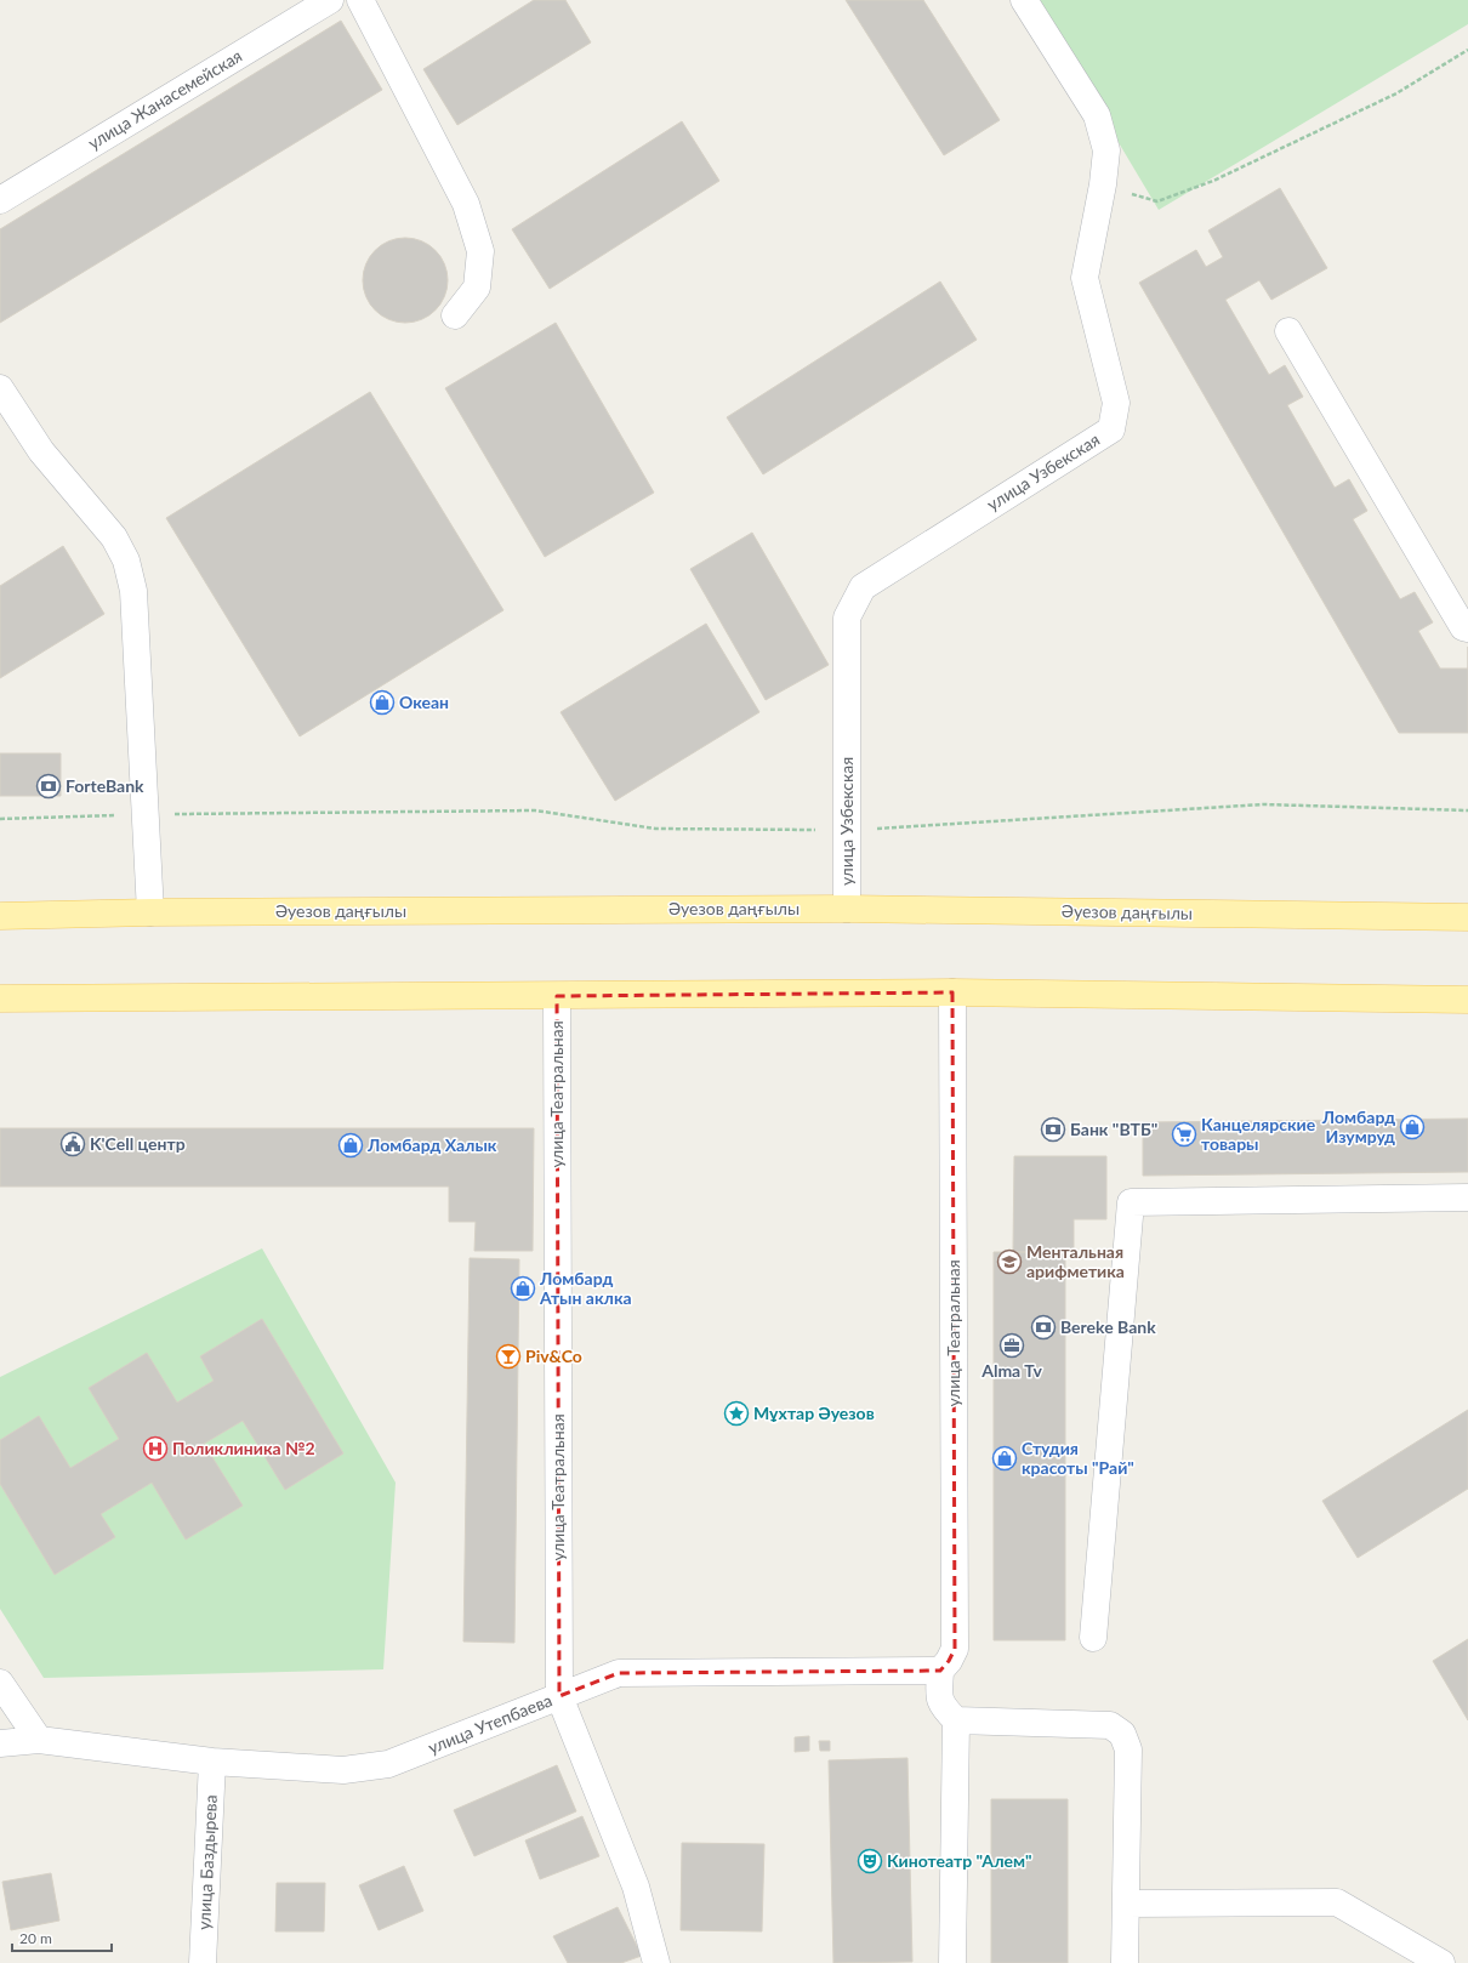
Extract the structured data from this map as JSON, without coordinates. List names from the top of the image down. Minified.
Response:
{"streets":{"main road":["Әуезов даңғылы"],"street":["улица Жанасемейская","улица Узбекская","улица Театральная","улица Утепбаева","улица Баздырева"]},"crossings":[["улица Узбекская","Әуезов даңғылы"],["улица Театральная","улица Утепбаева"],["улица Утепбаева","улица Баздырева"]],"places":{"shop":["Океан","Ломбард Изумруд","Ломбард Халык","Ломбард Атын аклка","Студия красоты \"Рай\""],"bank":["ForteBank","Банк \"ВТБ\"","Bereke Bank"],"supermarket":["Канцелярские товары"],"public building":["K'Cell центр"],"school or university":["Ментальная арифметика"],"office":["Alma Tv"],"bar":["Piv&Co"],"place":["Мұхтар Әуезов"],"hospital":["Поликлиника №2"],"theatre":["Кинотеатр \"Алем\""]},"scale_bar":"20 m"}
